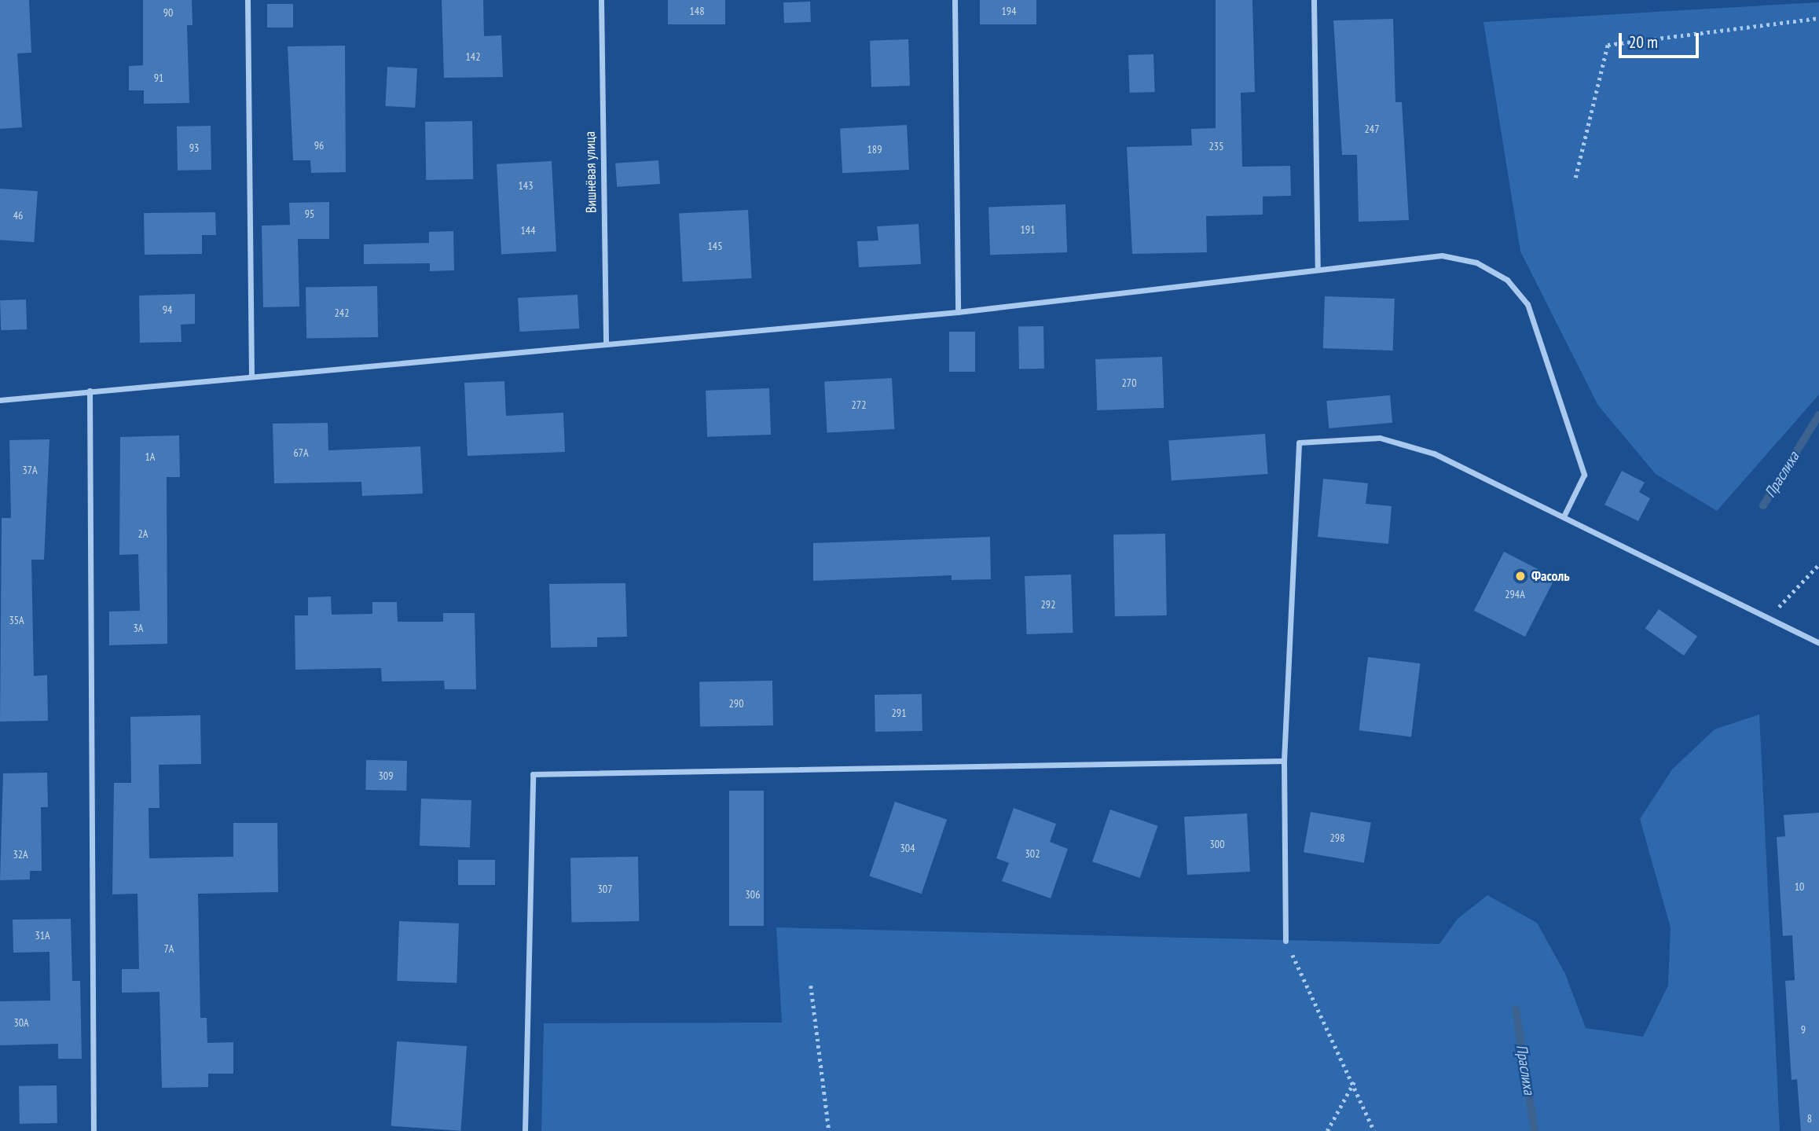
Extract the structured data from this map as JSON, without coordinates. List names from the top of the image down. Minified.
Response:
{"streets":{"street":["Вишнёвая улица"]},"water":["Праслиха"],"places":["Фасоль"],"house_numbers":["148","194","90","142","91","247","96","235","93","189","143","95","46","191","144","145","94","242","270","272","67А","1А","37А","2А","294А","292","35А","3А","290","291","309","298","300","304","302","32А","10","307","306","31А","7А","30А","9","8"],"scale_bar":"20 m"}
